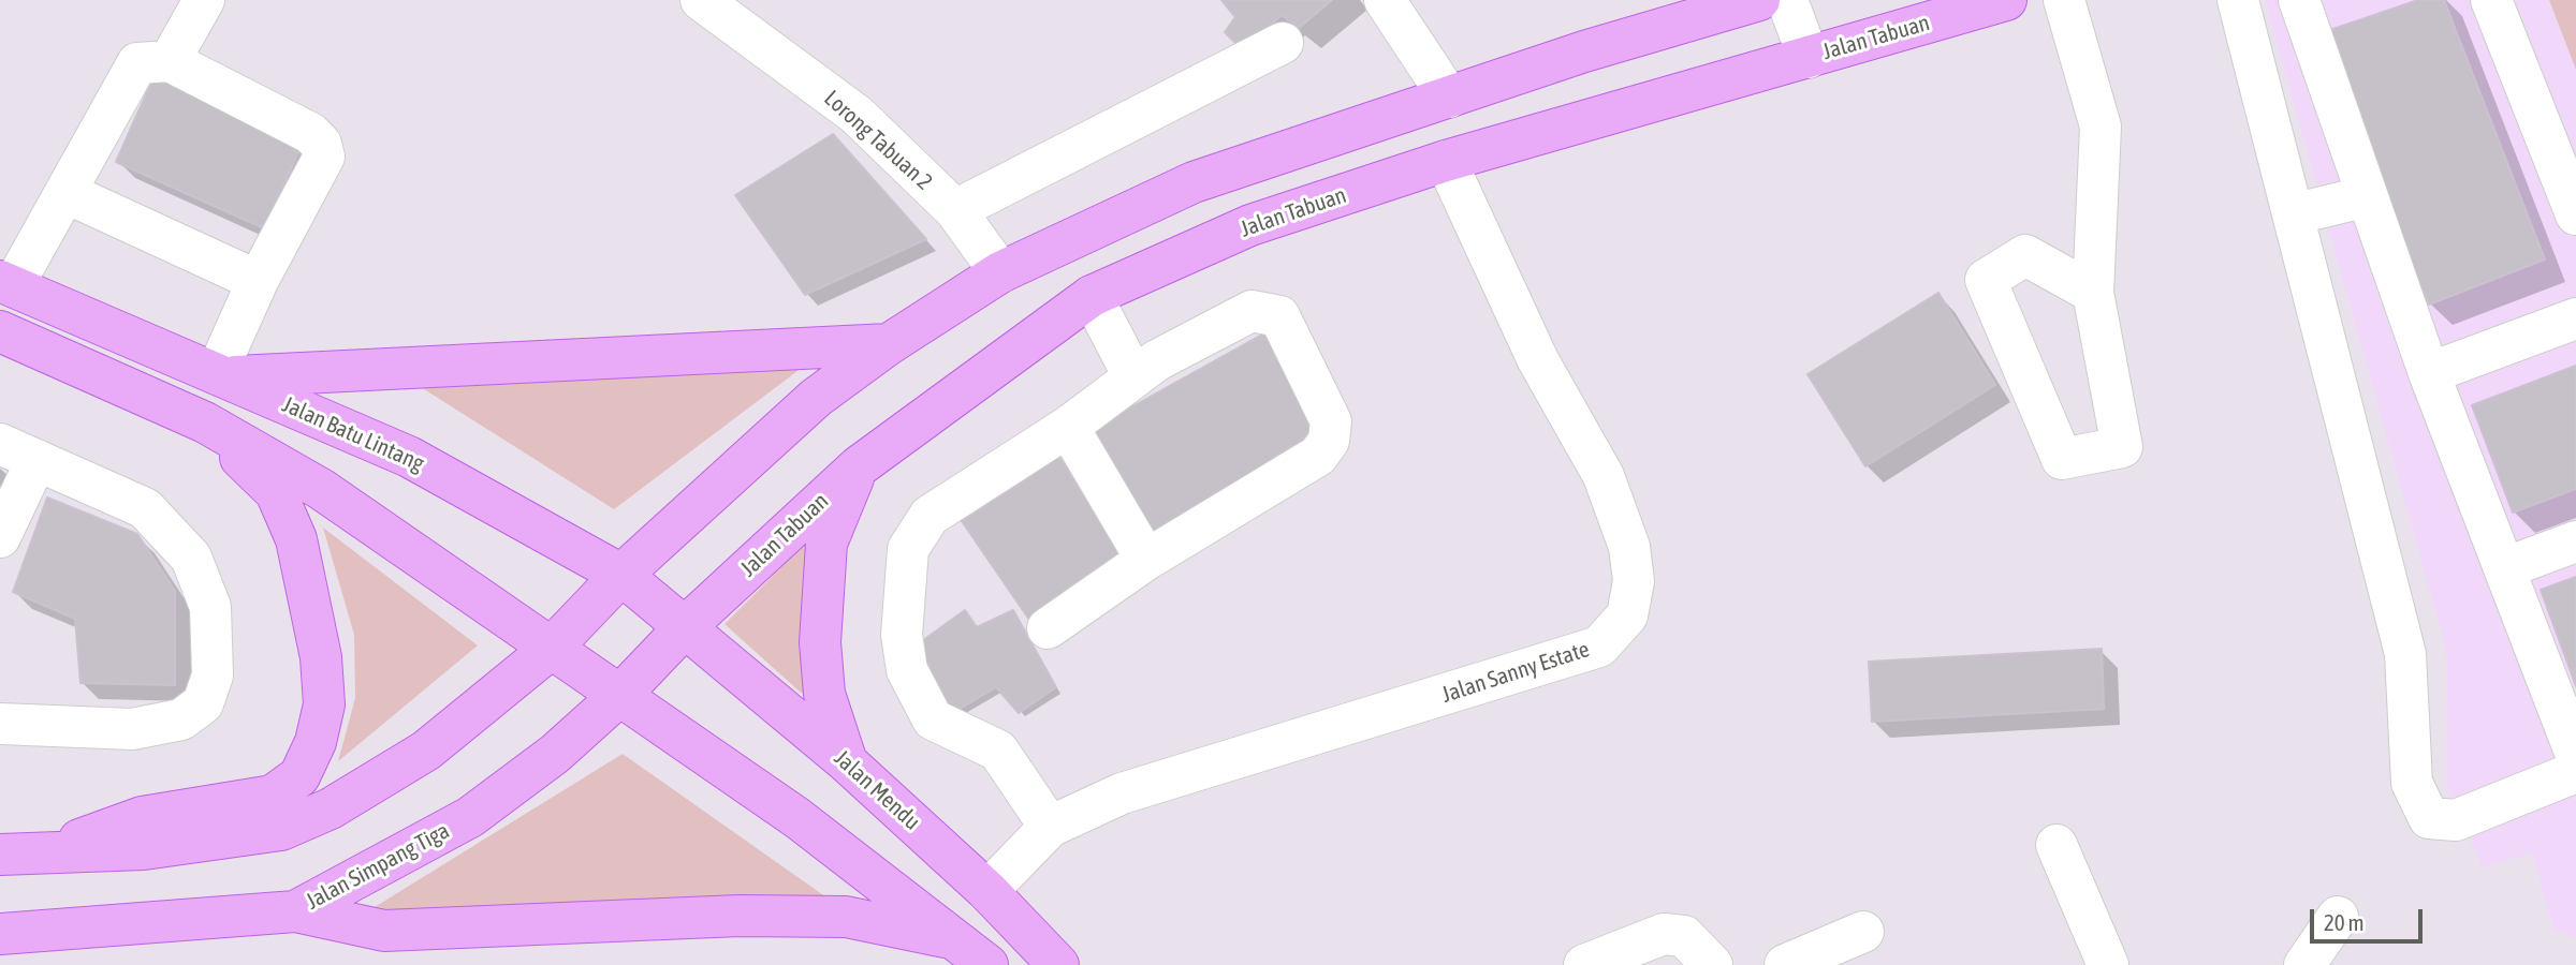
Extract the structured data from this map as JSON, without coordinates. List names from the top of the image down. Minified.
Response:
{"streets":{"main road":["Jalan Tabuan","Jalan Batu Lintang","Jalan Mendu","Jalan Simpang Tiga"],"street":["Lorong Tabuan 2","Jalan Sanny Estate"]},"crossings":[["Jalan Tabuan","Jalan Batu Lintang"],["Jalan Tabuan","Jalan Sanny Estate"],["Jalan Tabuan","Jalan Mendu"],["Jalan Tabuan","Jalan Simpang Tiga"],["Jalan Batu Lintang","Jalan Mendu"],["Jalan Sanny Estate","Jalan Mendu"]],"scale_bar":"20 m"}
